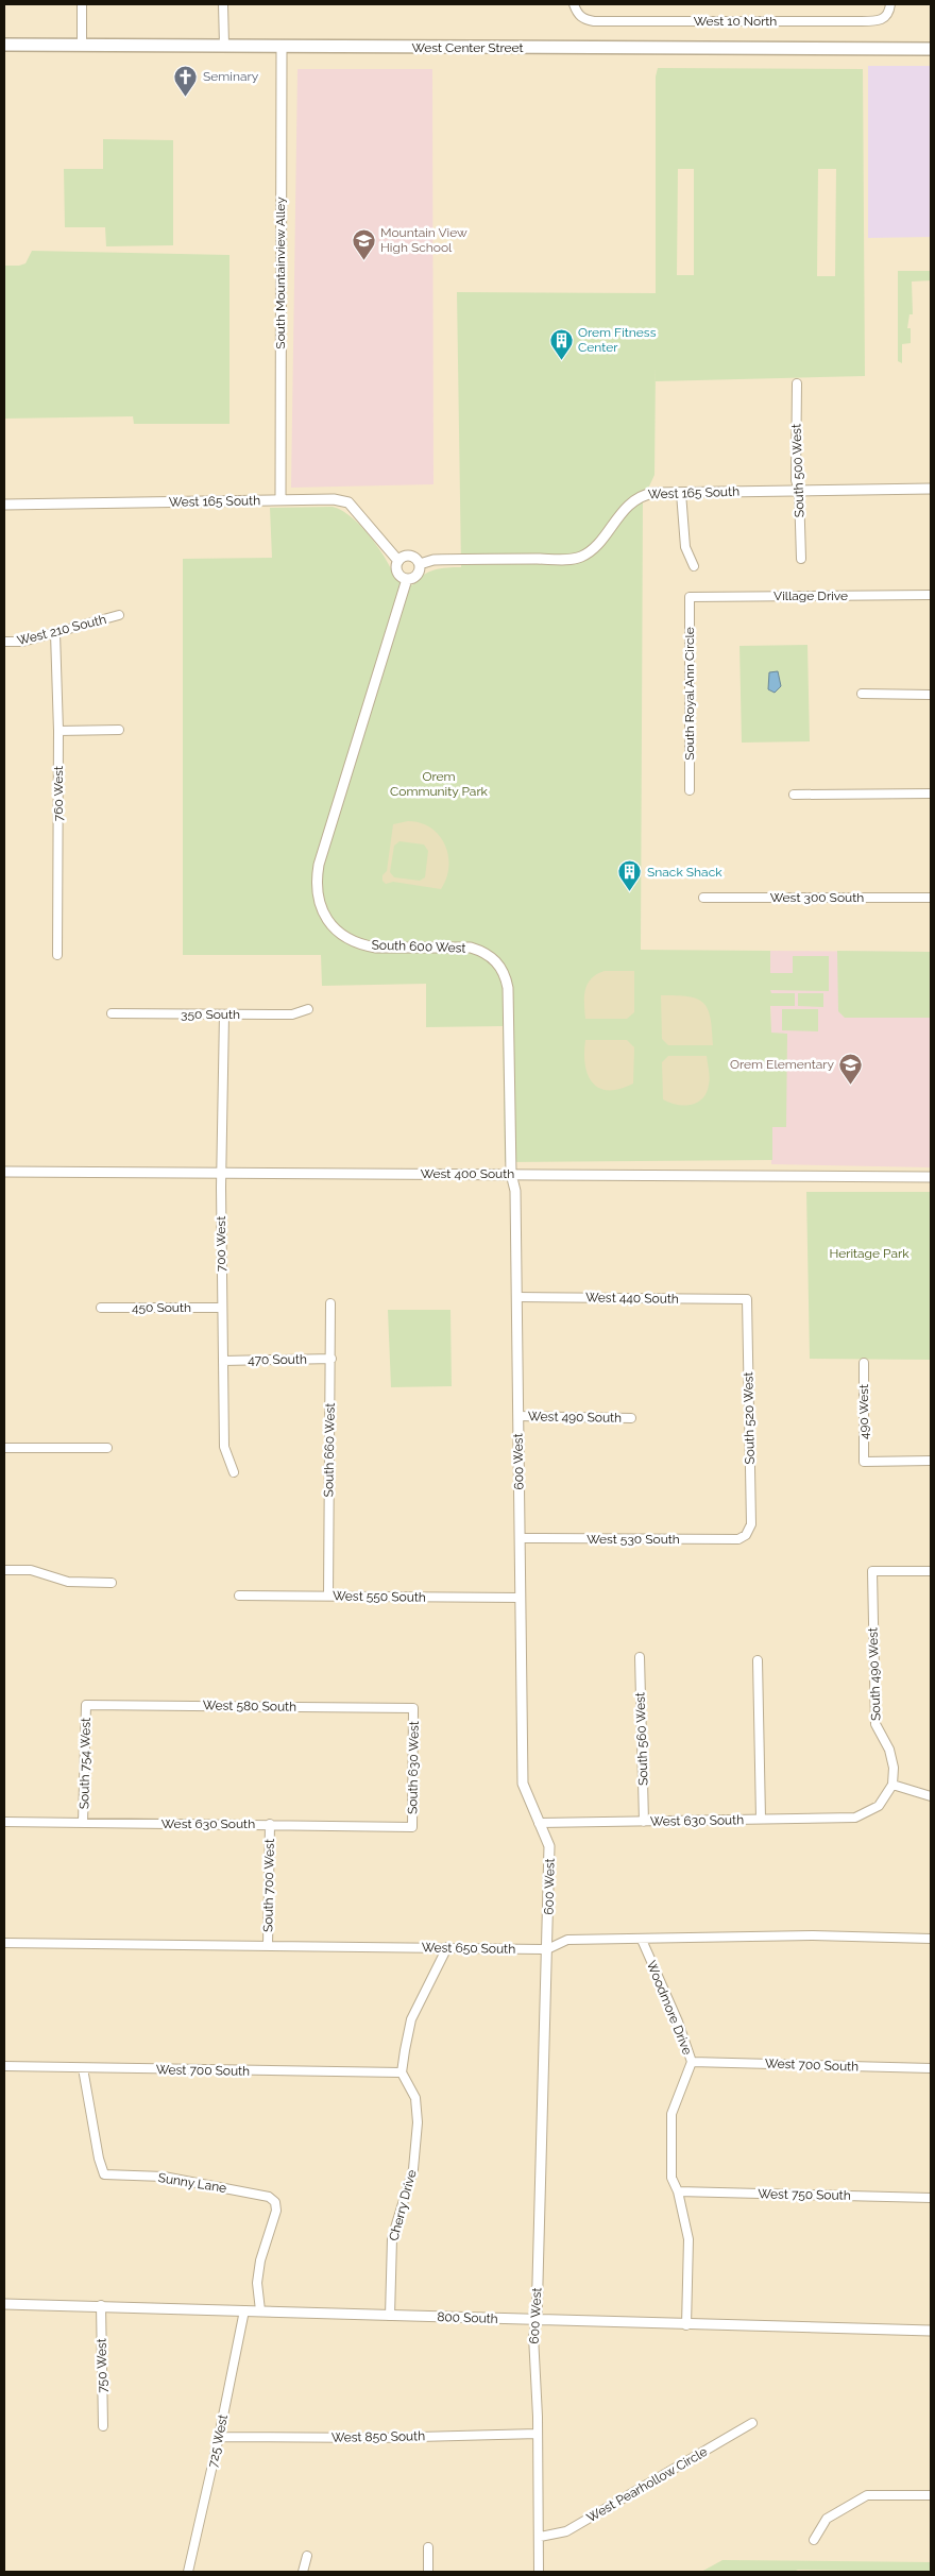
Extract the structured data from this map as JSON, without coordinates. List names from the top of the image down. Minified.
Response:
{"streets":{"main road":["West Center Street"],"street":["West 10 North","South Mountainview Alley","South 500 West","West 165 South","Village Drive","West 210 South","South Royal Ann Circle","760 West","West 300 South","South 600 West","350 South","West 400 South","700 West","West 440 South","450 South","470 South","490 West","West 490 South","South 520 West","South 660 West","600 West","West 530 South","West 550 South","South 490 West","West 580 South","South 560 West","South 754 West","South 630 West","West 630 South","South 700 West","West 650 South","Woodmore Drive","West 700 South","Sunny Lane","West 750 South","Cherry Drive","800 South","750 West","West 850 South","725 West","West Pearhollow Circle"]},"crossings":[["West Center Street","South Mountainview Alley"],["South Mountainview Alley","West 165 South"],["South 500 West","West 165 South"],["West 165 South","South 600 West"],["Village Drive","South Royal Ann Circle"],["West 210 South","760 West"],["South 600 West","West 400 South"],["South 600 West","600 West"],["350 South","700 West"],["West 400 South","700 West"],["West 400 South","600 West"],["700 West","450 South"],["700 West","470 South"],["West 440 South","South 520 West"],["West 440 South","600 West"],["470 South","South 660 West"],["West 490 South","600 West"],["South 520 West","West 530 South"],["South 660 West","West 550 South"],["600 West","West 530 South"],["600 West","West 550 South"],["600 West","West 630 South"],["600 West","West 650 South"],["600 West","800 South"],["600 West","West 850 South"],["600 West","West Pearhollow Circle"],["South 490 West","West 630 South"],["West 580 South","South 754 West"],["West 580 South","South 630 West"],["South 560 West","West 630 South"],["South 754 West","West 630 South"],["South 630 West","West 630 South"],["West 630 South","South 700 West"],["South 700 West","West 650 South"],["West 650 South","Woodmore Drive"],["Woodmore Drive","West 700 South"],["Woodmore Drive","West 750 South"],["Woodmore Drive","800 South"],["West 700 South","Sunny Lane"],["West 700 South","Cherry Drive"],["Sunny Lane","800 South"],["Cherry Drive","800 South"],["800 South","750 West"],["800 South","725 West"],["West 850 South","725 West"]],"parks":["Orem Community Park","Heritage Park"],"places":{"church":["Seminary"],"school or university":["Mountain View High School","Orem Elementary"],"building":["Orem Fitness Center","Snack Shack"]}}
